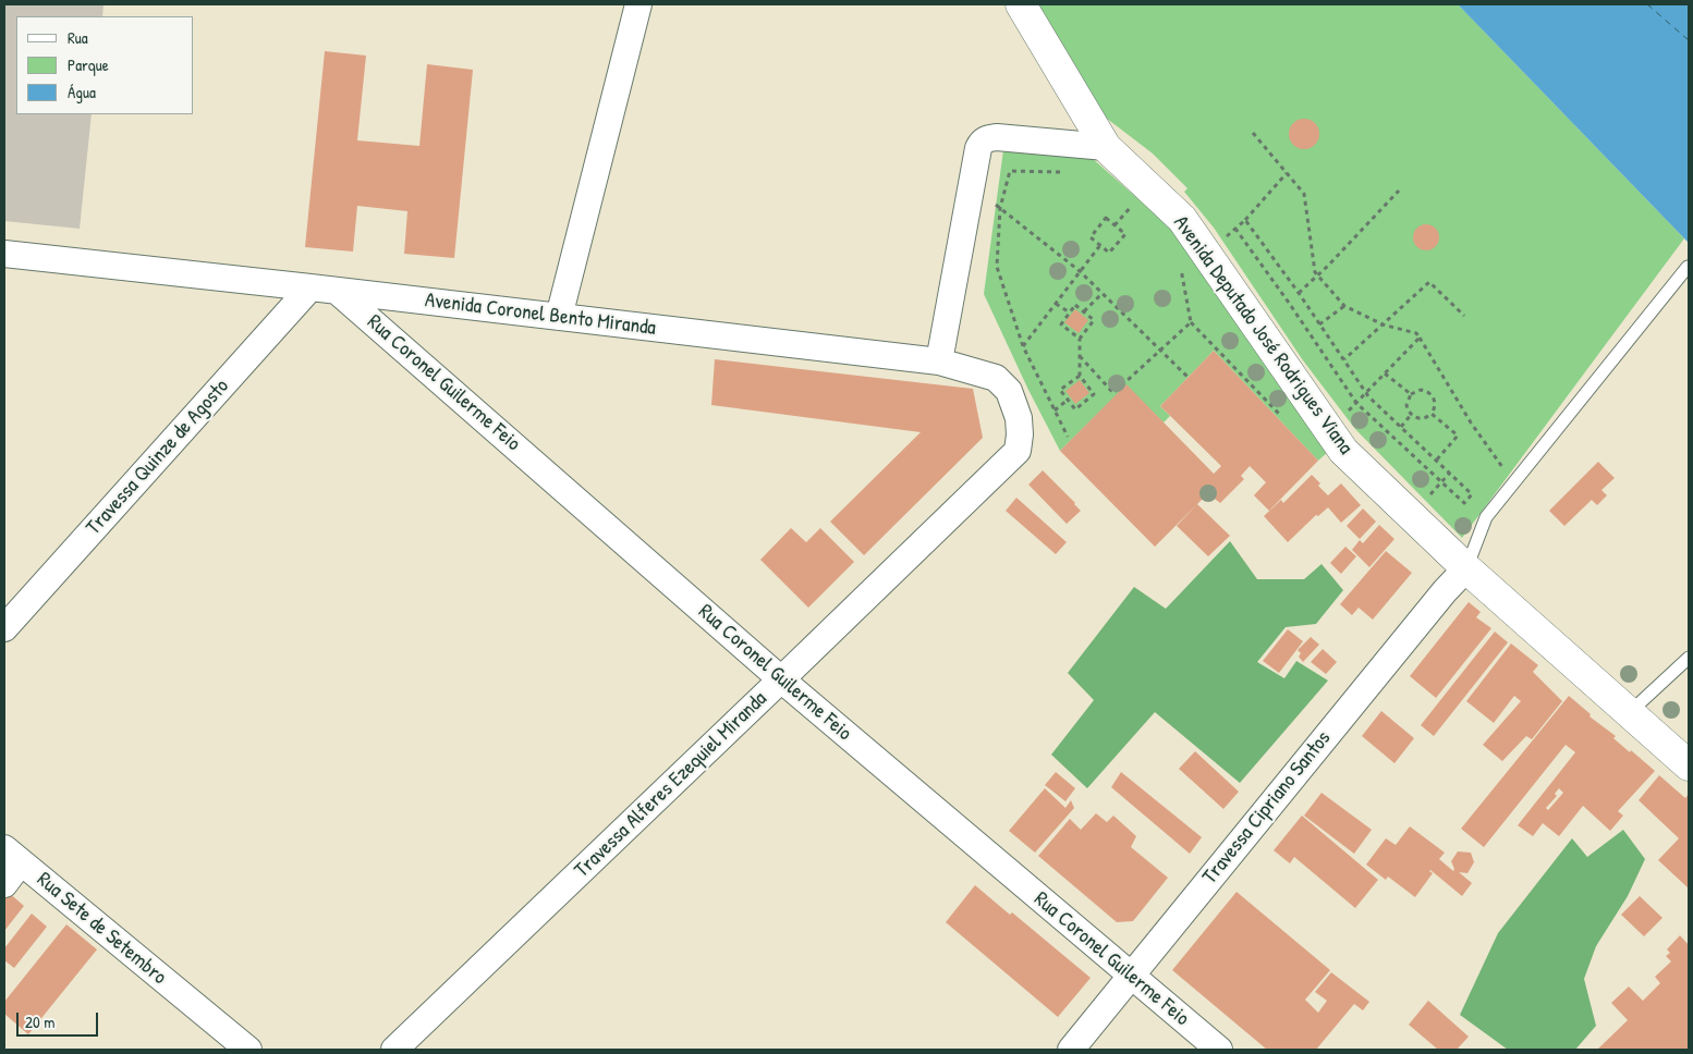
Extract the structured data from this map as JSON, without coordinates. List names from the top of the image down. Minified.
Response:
{"streets":{"street":["Avenida Coronel Bento Miranda","Avenida Deputado José Rodrigues Viana","Rua Coronel Guilerme Feio","Travessa Quinze de Agosto","Travessa Alferes Ezequiel Miranda","Travessa Cipriano Santos","Rua Sete de Setembro"]},"crossings":[["Avenida Coronel Bento Miranda","Rua Coronel Guilerme Feio"],["Avenida Coronel Bento Miranda","Travessa Quinze de Agosto"],["Avenida Coronel Bento Miranda","Travessa Alferes Ezequiel Miranda"],["Avenida Deputado José Rodrigues Viana","Travessa Cipriano Santos"],["Rua Coronel Guilerme Feio","Travessa Alferes Ezequiel Miranda"],["Rua Coronel Guilerme Feio","Travessa Cipriano Santos"]],"legend":["Rua","Parque","Água"],"scale_bar":"20 m"}
